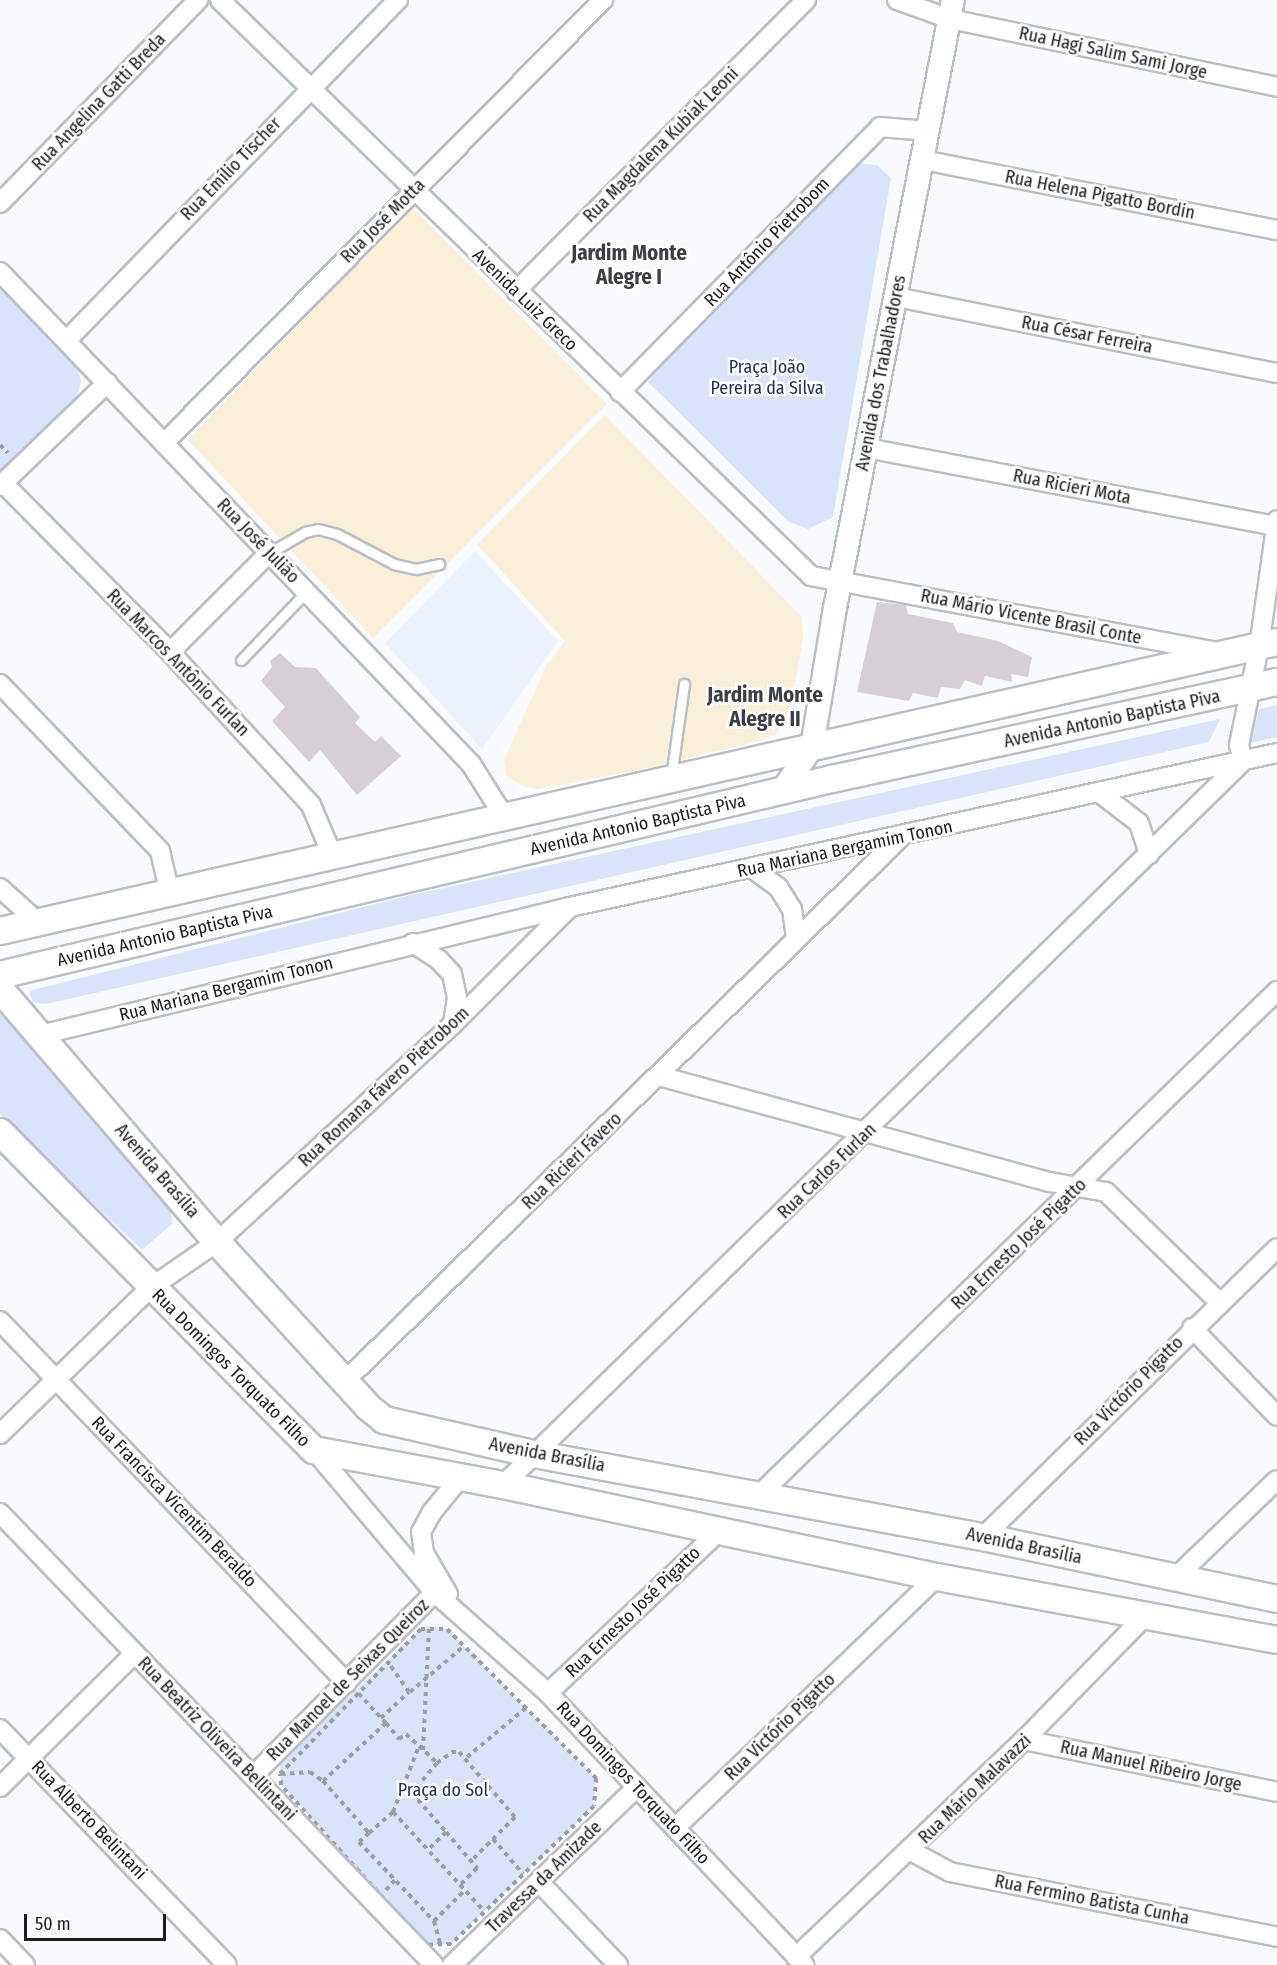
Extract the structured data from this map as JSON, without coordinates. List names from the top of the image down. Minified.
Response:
{"streets":{"main road":["Avenida Antonio Baptista Piva","Avenida Brasília","Rua Domingos Torquato Filho"],"street":["Rua Hagi Salim Sami Jorge","Rua Angelina Gatti Breda","Rua Magdalena Kubiak Leoni","Rua Emílio Tischer","Rua Helena Pigatto Bordin","Rua José Motta","Rua Antônio Pietrobom","Avenida Luiz Greco","Rua César Ferreira","Avenida dos Trabalhadores","Rua Ricieri Mota","Rua José Julião","Rua Mário Vicente Brasil Conte","Rua Marcos Antônio Furlan","Rua Mariana Bergamim Tonon","Rua Romana Fávero Pietrobom","Rua Ricieri Fávero","Rua Carlos Furlan","Rua Ernesto José Pigatto","Rua Victório Pigatto","Rua Francisca Vicentim Beraldo","Rua Manoel de Seixas Queiroz","Rua Beatriz Oliveira Bellintani","Rua Manuel Ribeiro Jorge","Rua Mário Malavazzi","Rua Alberto Belintani","Travessa da Amizade","Rua Fermino Batista Cunha"]},"crossings":[["Rua Hagi Salim Sami Jorge","Avenida dos Trabalhadores"],["Rua Magdalena Kubiak Leoni","Avenida Luiz Greco"],["Rua Emílio Tischer","Avenida Luiz Greco"],["Rua Emílio Tischer","Rua José Julião"],["Rua Helena Pigatto Bordin","Avenida dos Trabalhadores"],["Rua José Motta","Avenida Luiz Greco"],["Rua José Motta","Rua José Julião"],["Rua Antônio Pietrobom","Avenida Luiz Greco"],["Rua Antônio Pietrobom","Avenida dos Trabalhadores"],["Avenida Luiz Greco","Avenida dos Trabalhadores"],["Avenida Luiz Greco","Rua Mário Vicente Brasil Conte"],["Rua César Ferreira","Avenida dos Trabalhadores"],["Avenida dos Trabalhadores","Rua Ricieri Mota"],["Avenida dos Trabalhadores","Rua Mário Vicente Brasil Conte"],["Avenida dos Trabalhadores","Avenida Antonio Baptista Piva"],["Rua José Julião","Avenida Antonio Baptista Piva"],["Rua Mário Vicente Brasil Conte","Avenida Antonio Baptista Piva"],["Rua Marcos Antônio Furlan","Avenida Antonio Baptista Piva"],["Rua Mariana Bergamim Tonon","Rua Romana Fávero Pietrobom"],["Rua Mariana Bergamim Tonon","Rua Ricieri Fávero"],["Rua Mariana Bergamim Tonon","Avenida Brasília"],["Rua Mariana Bergamim Tonon","Rua Carlos Furlan"],["Rua Romana Fávero Pietrobom","Avenida Brasília"],["Rua Romana Fávero Pietrobom","Rua Domingos Torquato Filho"],["Rua Romana Fávero Pietrobom","Rua Francisca Vicentim Beraldo"],["Rua Ricieri Fávero","Avenida Brasília"],["Avenida Brasília","Rua Carlos Furlan"],["Avenida Brasília","Rua Ernesto José Pigatto"],["Avenida Brasília","Rua Victório Pigatto"],["Rua Ernesto José Pigatto","Rua Domingos Torquato Filho"],["Rua Domingos Torquato Filho","Rua Victório Pigatto"],["Rua Domingos Torquato Filho","Rua Manoel de Seixas Queiroz"],["Rua Domingos Torquato Filho","Rua Mário Malavazzi"],["Rua Domingos Torquato Filho","Travessa da Amizade"],["Rua Francisca Vicentim Beraldo","Rua Manoel de Seixas Queiroz"],["Rua Manoel de Seixas Queiroz","Rua Beatriz Oliveira Bellintani"],["Rua Manuel Ribeiro Jorge","Rua Mário Malavazzi"],["Rua Mário Malavazzi","Rua Fermino Batista Cunha"]],"districts":["Jardim Monte Alegre I","Jardim Monte Alegre II"],"parks":["Praça João Pereira da Silva","Praça do Sol"],"scale_bar":"50 m"}
